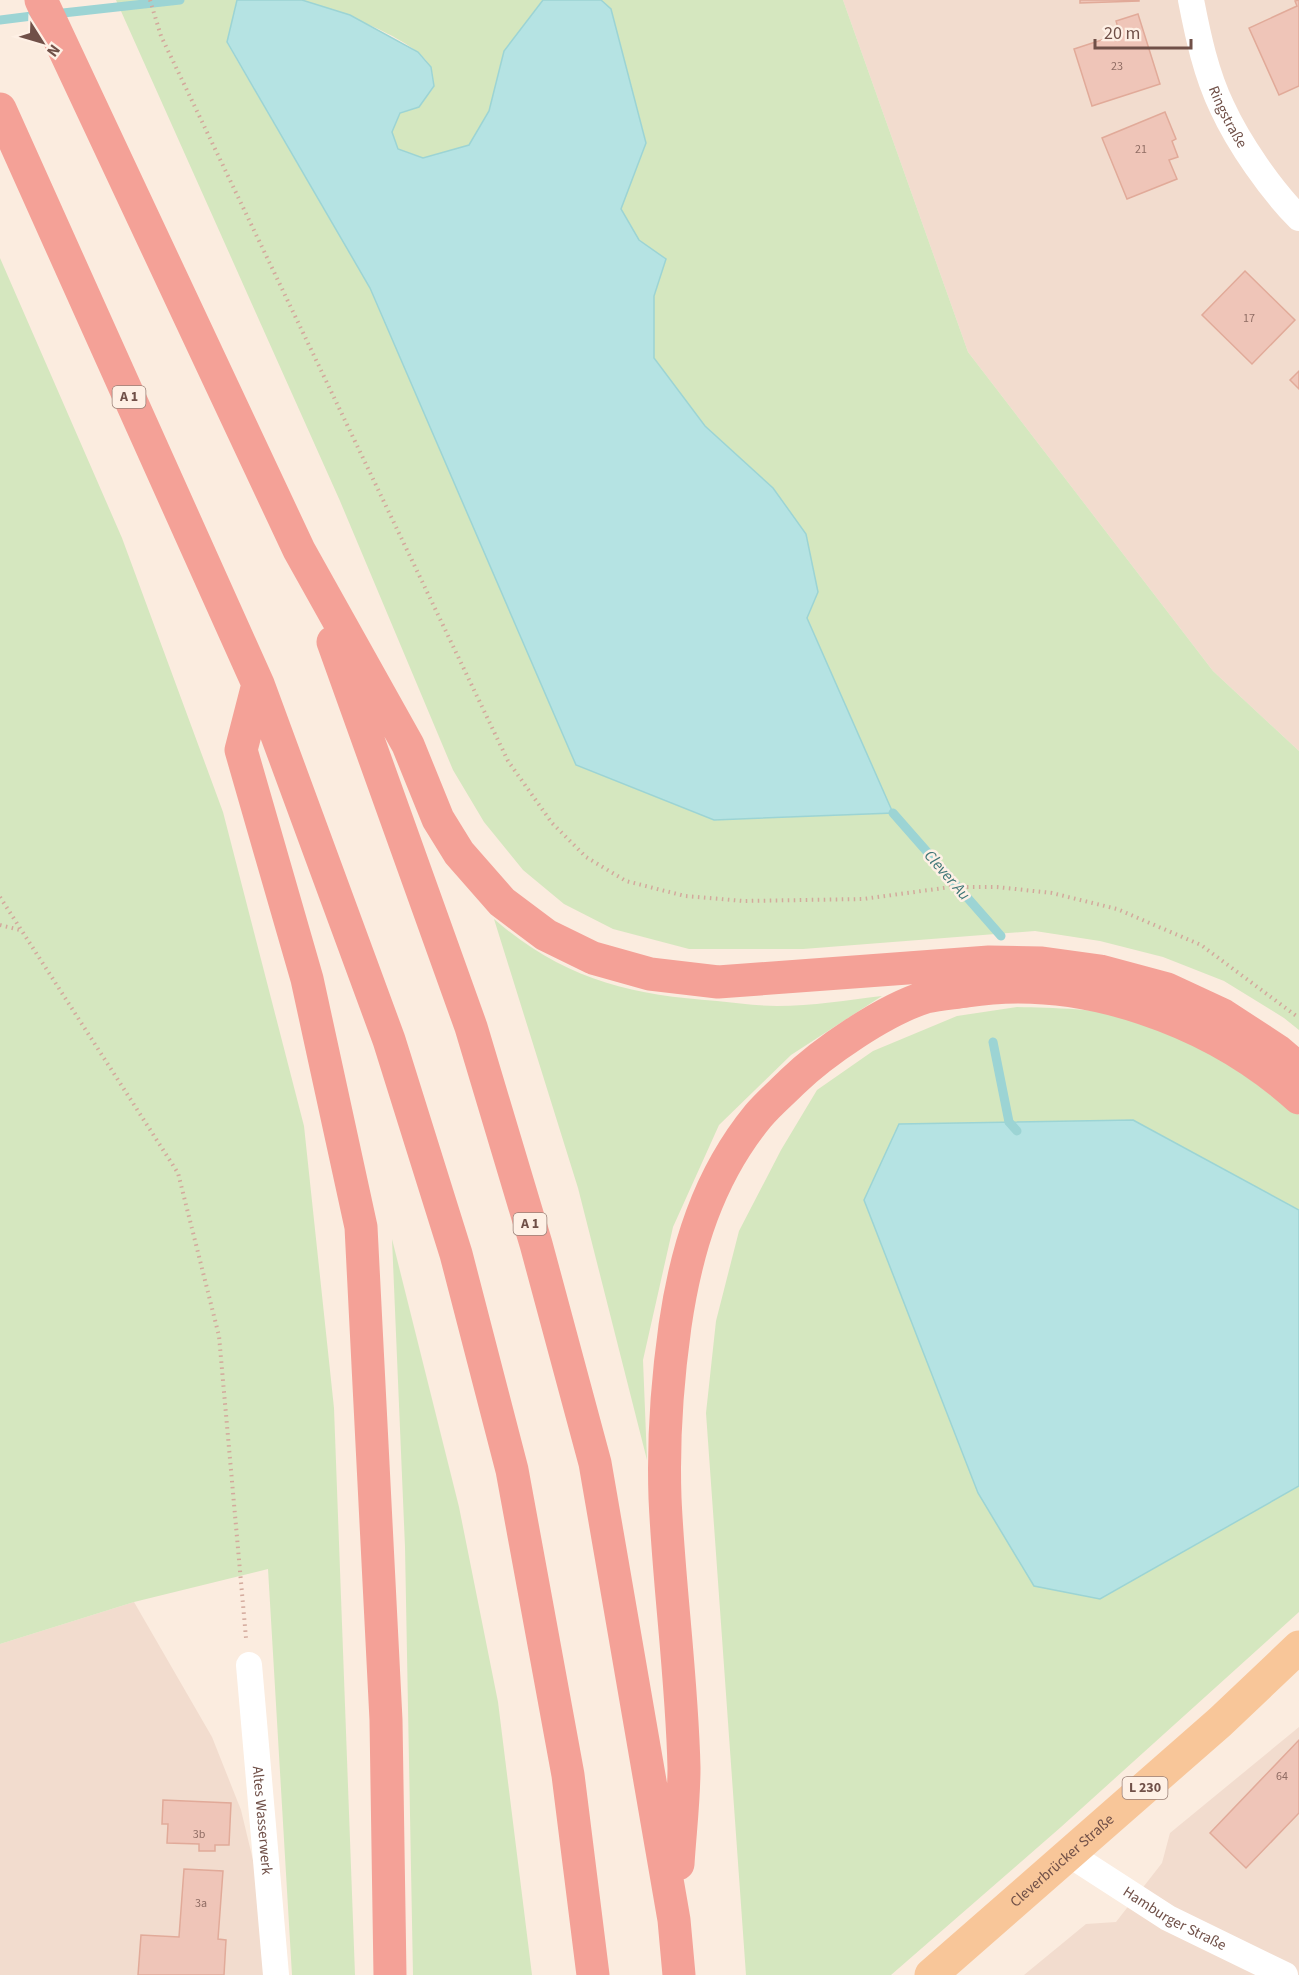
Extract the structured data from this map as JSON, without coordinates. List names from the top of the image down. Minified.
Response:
{"streets":{"highway":["A 1"],"main road":["L 230","Cleverbrücker Straße"],"street":["Ringstraße","Altes Wasserwerk","Hamburger Straße"]},"crossings":[["Cleverbrücker Straße","Hamburger Straße"]],"water":["Clever Au"],"house_numbers":["23","21","17","64","3b","3a"],"scale_bar":"20 m","north":"bottom right"}
